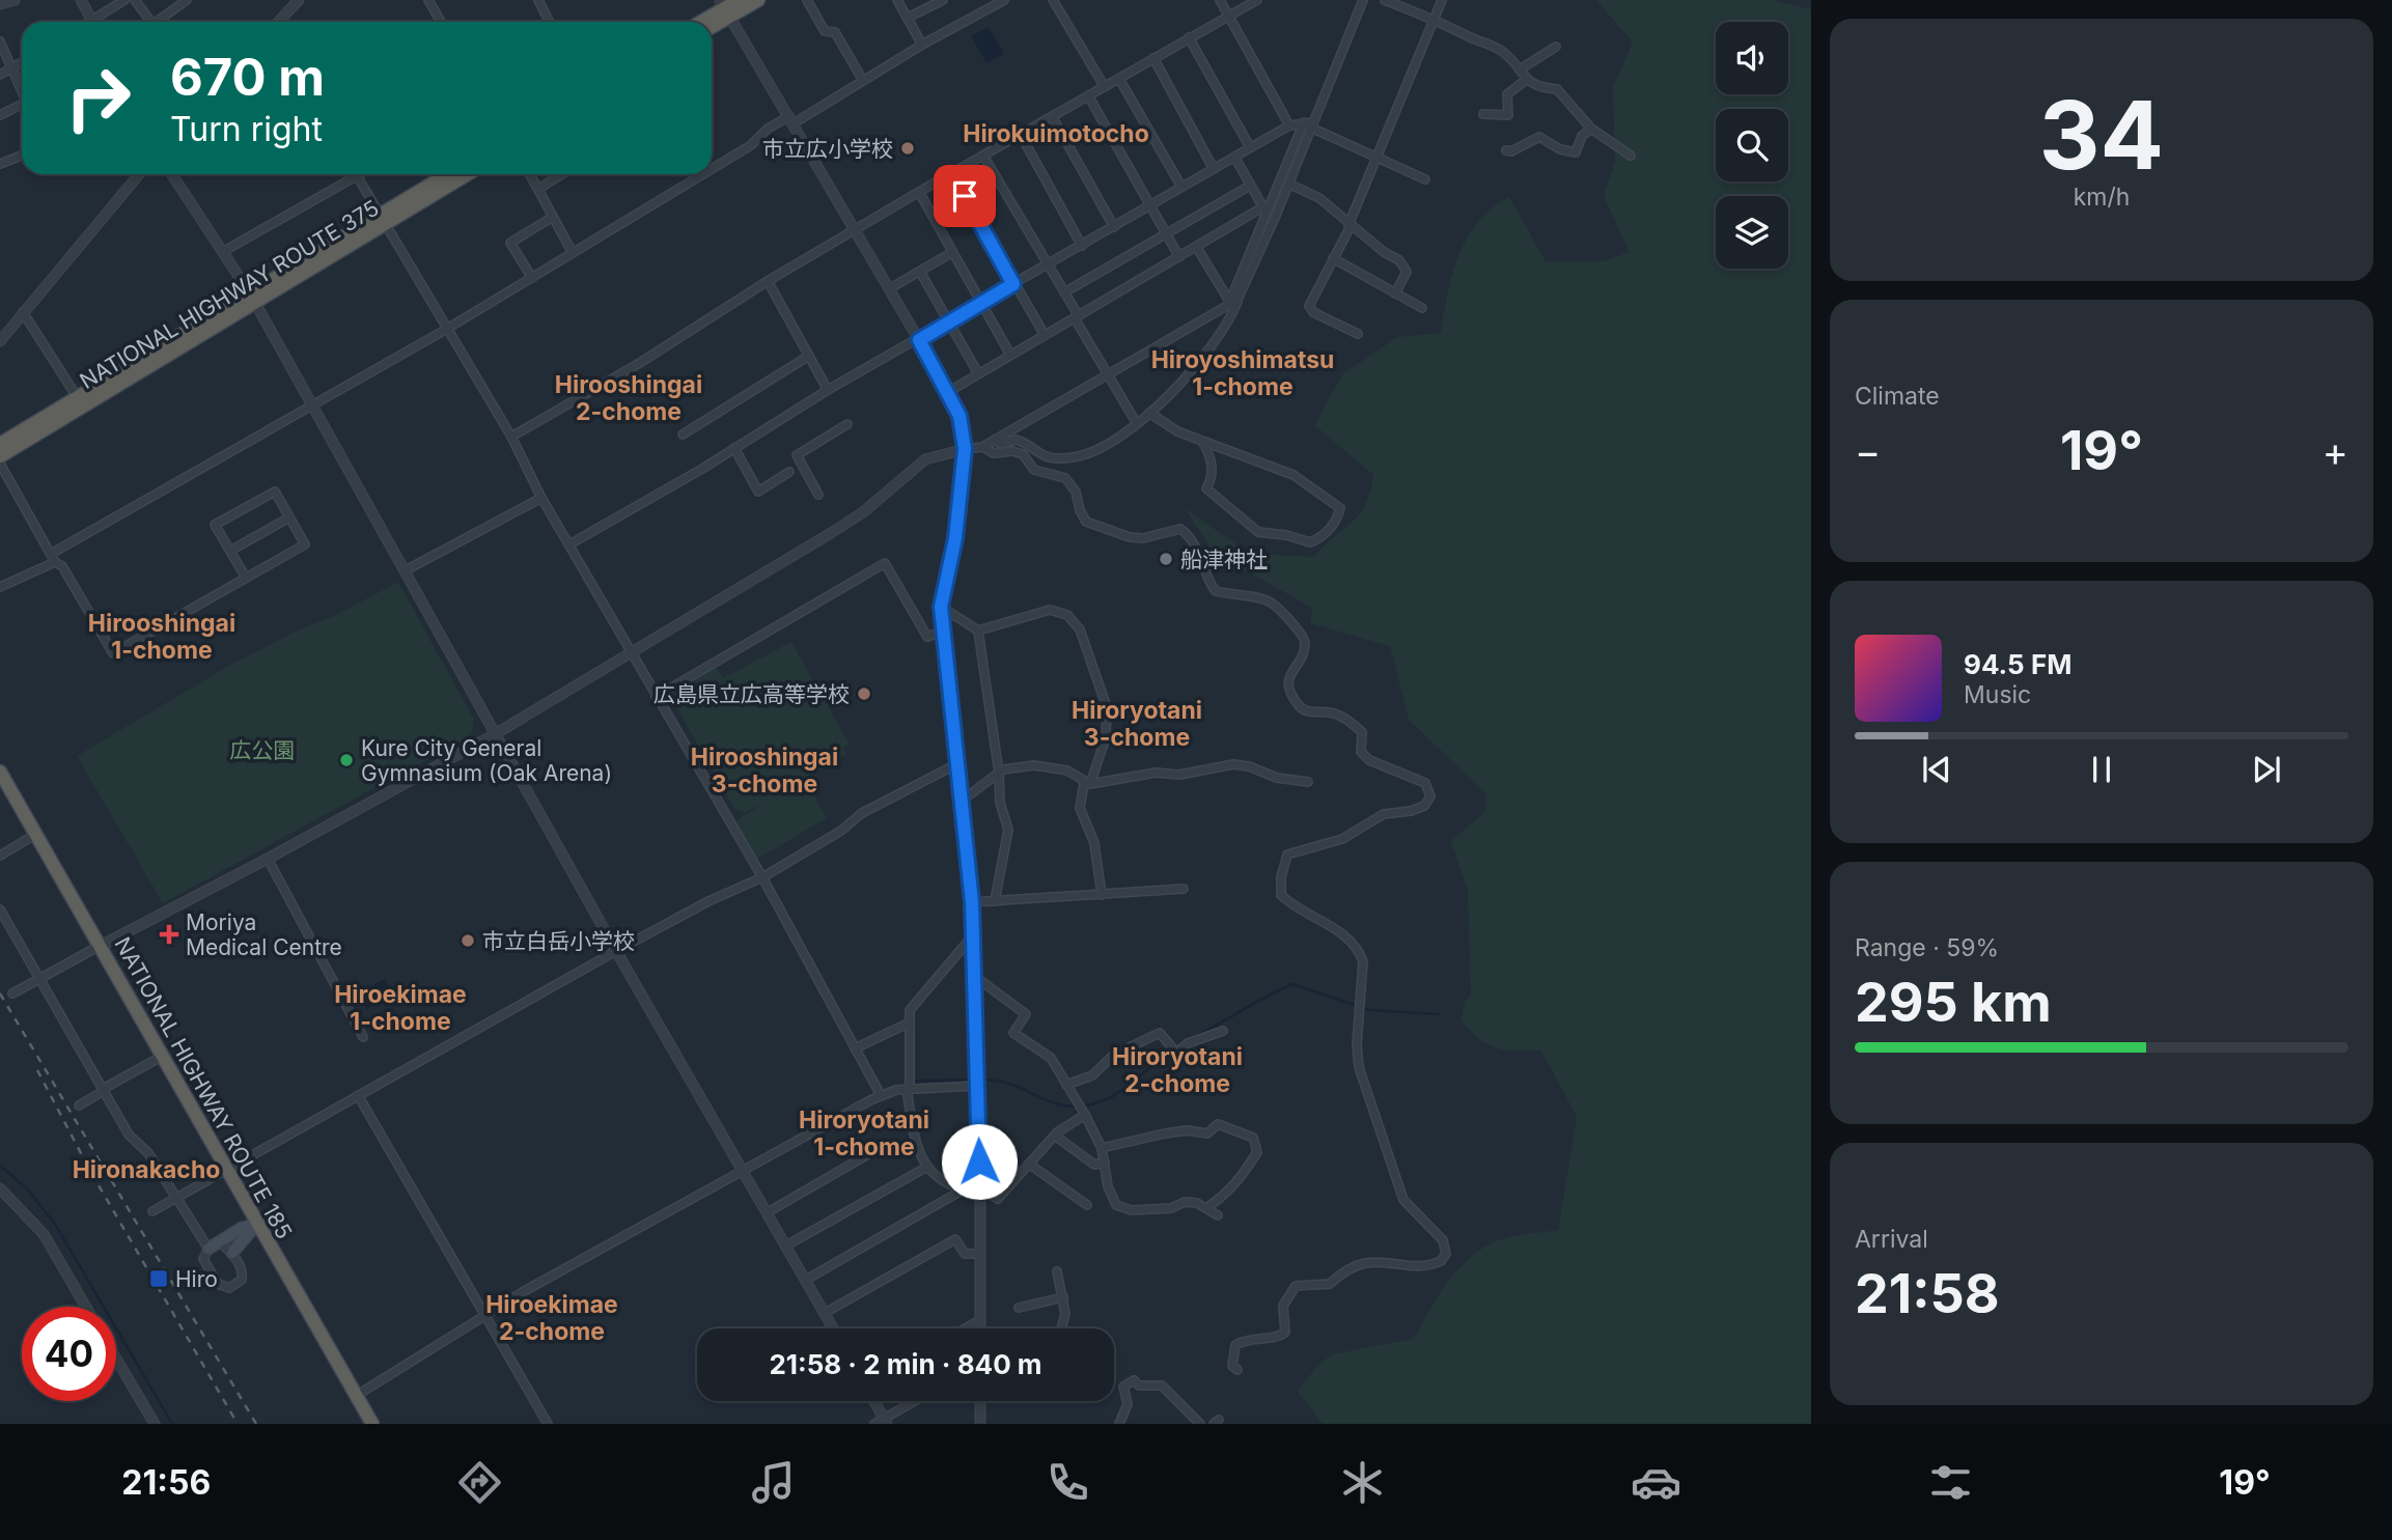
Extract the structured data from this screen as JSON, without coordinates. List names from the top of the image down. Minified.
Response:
{"streets":{"highway":["NATIONAL HIGHWAY ROUTE 375","NATIONAL HIGHWAY ROUTE 185"]},"districts":["Hirokuimotocho","Hiroyoshimatsu 1-chome","Hirooshingai 2-chome","Hirooshingai 1-chome","Hiroryotani 3-chome","Hirooshingai 3-chome","Hiroekimae 1-chome","Hiroryotani 2-chome","Hiroryotani 1-chome","Hironakacho","Hiroekimae 2-chome"],"parks":["広公園"],"places":{"other":["市立広小学校","船津神社","広島県立広高等学校","Kure City General Gymnasium (Oak Arena)","市立白岳小学校"],"health":["Moriya Medical Centre"],"transit":["Hiro"]},"page":{"tile":[["34","km/h"],"Climate",["Range · 59%","295 km"],["Arrival","21:58"]],"turn":["670 m","Turn right"],"heat":["−","19°","+"],"song":["94.5 FM","Music"],"limit":"40","trip":"21:58 · 2 min · 840 m","tabs":["21:56","19°"]}}
